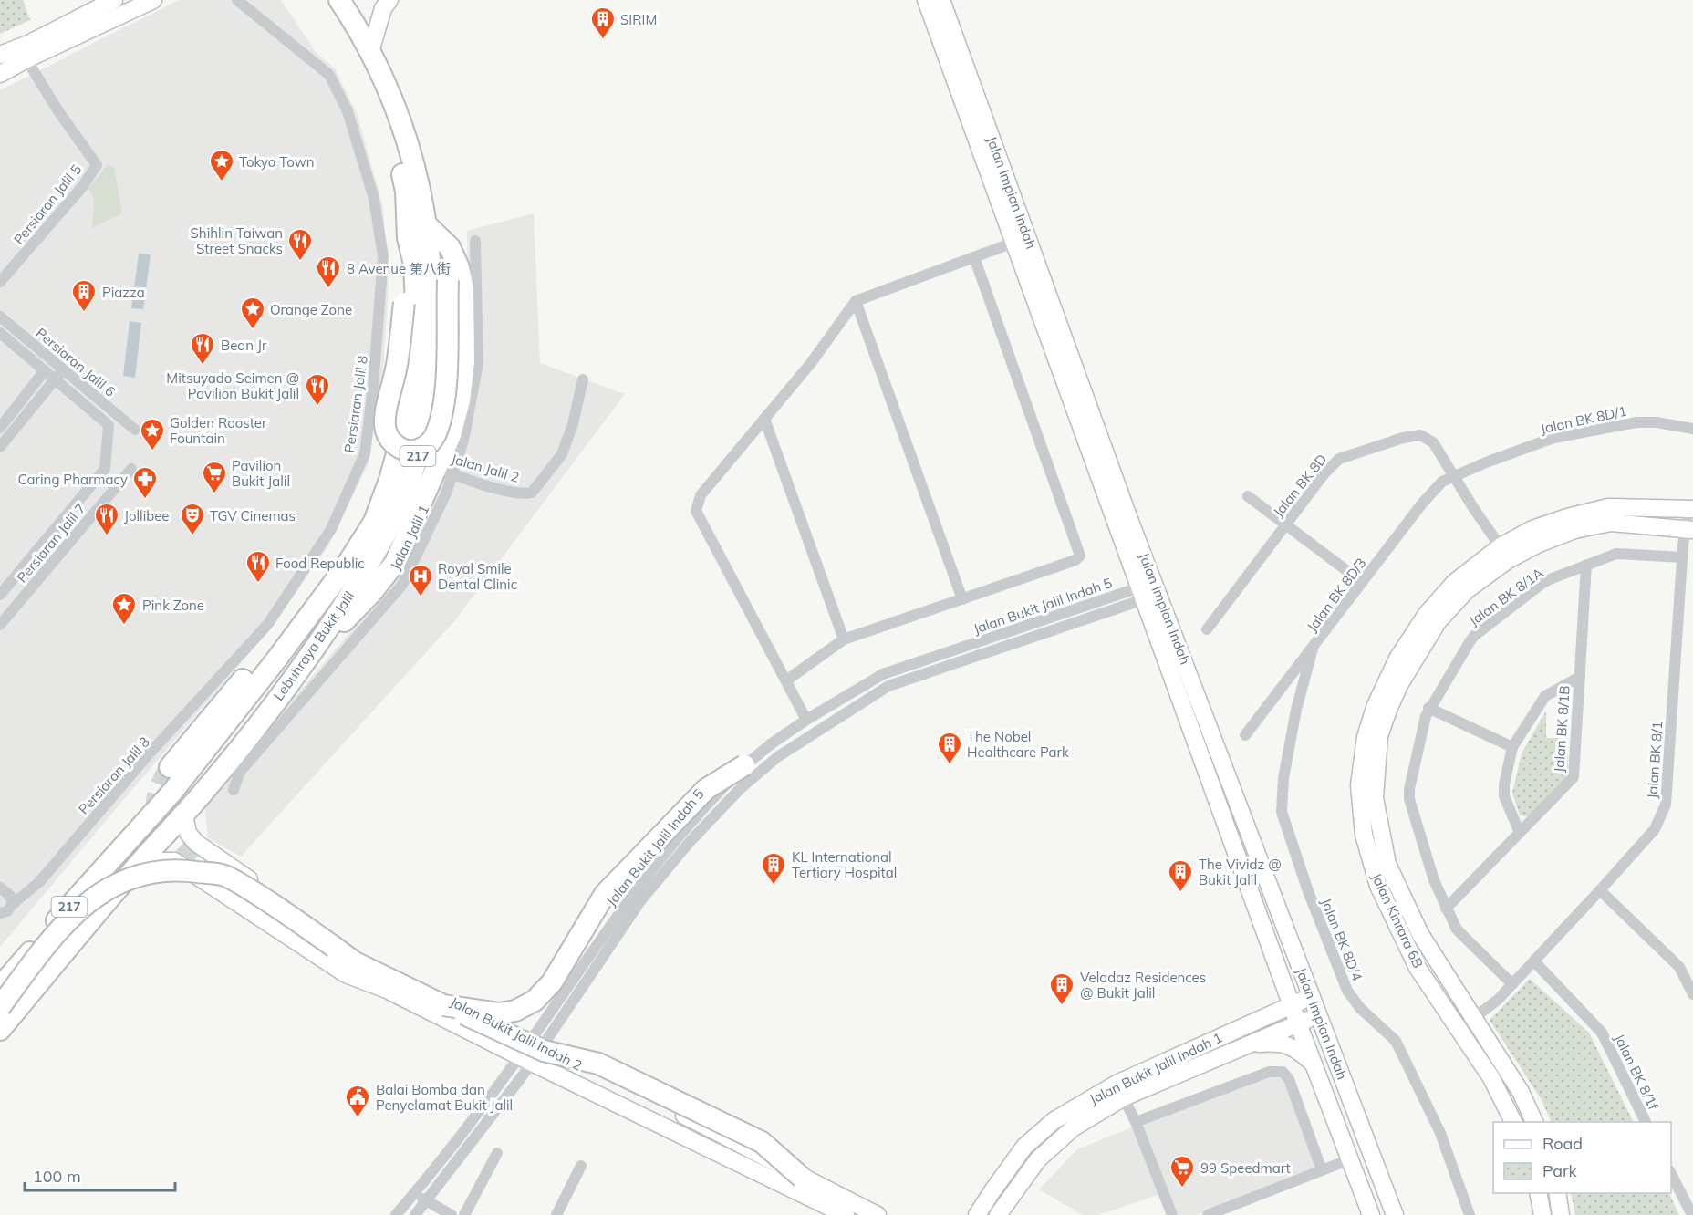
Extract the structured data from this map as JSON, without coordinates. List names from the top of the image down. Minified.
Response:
{"streets":{"highway":["217","Lebuhraya Bukit Jalil"],"street":["Jalan Impian Indah","Persiaran Jalil 5","Persiaran Jalil 6","Persiaran Jalil 8","Jalan BK 8D/1","Jalan Jalil 2","Jalan BK 8D","Jalan Jalil 1","Persiaran Jalil 7","Jalan BK 8D/3","Jalan BK 8/1A","Jalan Bukit Jalil Indah 5","Jalan BK 8/1B","Jalan BK 8/1","Jalan Kinrara 6B","Jalan BK 8D/4","Jalan Bukit Jalil Indah 2","Jalan Bukit Jalil Indah 1","Jalan BK 8/1f"]},"crossings":[["Jalan Impian Indah","Jalan Bukit Jalil Indah 5"],["Jalan Impian Indah","Jalan Bukit Jalil Indah 1"],["Persiaran Jalil 6","Persiaran Jalil 7"],["Jalan BK 8D/1","Jalan BK 8D"],["Jalan BK 8D/1","Jalan BK 8D/3"],["Jalan Jalil 2","Jalan Jalil 1"],["Jalan BK 8D","Jalan BK 8D/3"],["Jalan BK 8D","Jalan Kinrara 6B"],["Jalan BK 8D/3","Jalan BK 8D/4"],["Jalan BK 8/1A","Jalan BK 8/1B"],["Jalan BK 8/1A","Jalan BK 8/1"],["Jalan Bukit Jalil Indah 5","Jalan Bukit Jalil Indah 2"],["Lebuhraya Bukit Jalil","Jalan Bukit Jalil Indah 2"],["Jalan BK 8/1","Jalan Kinrara 6B"],["Jalan BK 8/1","Jalan BK 8/1f"]],"places":{"building":["SIRIM","Piazza","The Nobel Healthcare Park","KL International Tertiary Hospital","The Vividz @ Bukit Jalil","Veladaz Residences @ Bukit Jalil"],"place":["Tokyo Town","Orange Zone","Golden Rooster Fountain","Pink Zone"],"restaurant":["Shihlin Taiwan Street Snacks","8 Avenue 第八街","Bean Jr","Mitsuyado Seimen @ Pavilion Bukit Jalil","Jollibee","Food Republic"],"supermarket":["Pavilion Bukit Jalil","99 Speedmart"],"pharmacy":["Caring Pharmacy"],"theatre":["TGV Cinemas"],"hospital":["Royal Smile Dental Clinic"],"public building":["Balai Bomba dan Penyelamat Bukit Jalil"]},"legend":["Road","Park"],"scale_bar":"100 m"}
